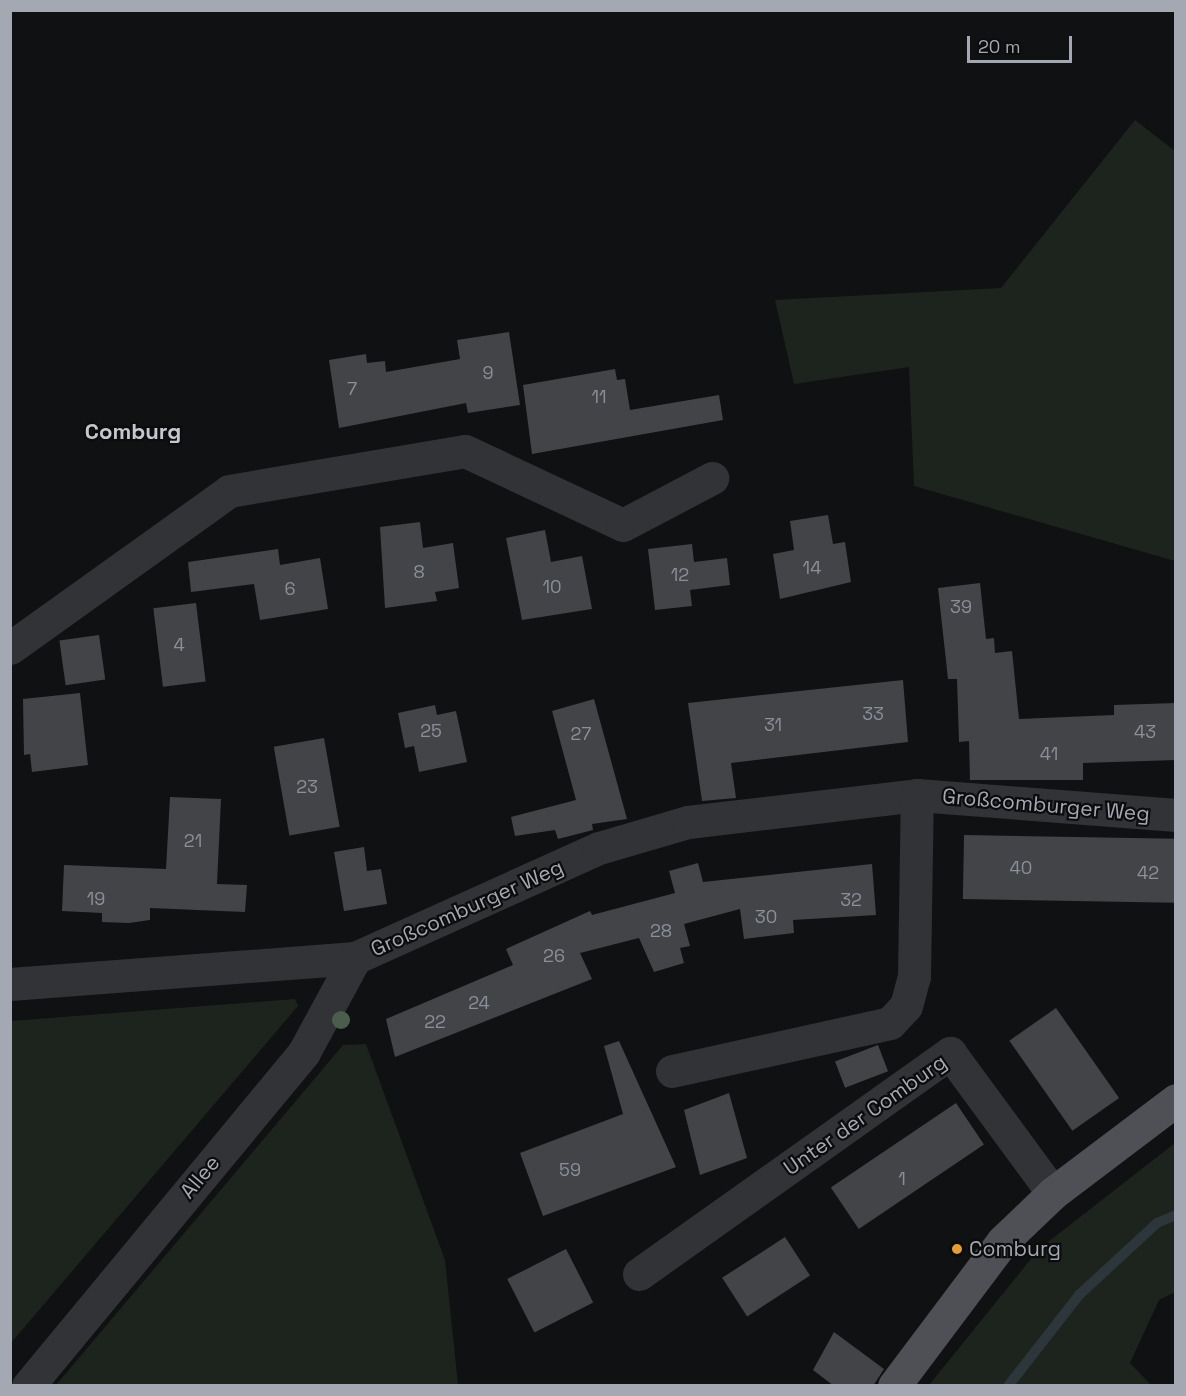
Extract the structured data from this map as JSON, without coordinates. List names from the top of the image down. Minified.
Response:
{"streets":{"street":["Großcomburger Weg","Unter der Comburg","Allee"]},"crossings":[["Großcomburger Weg","Allee"]],"districts":["Comburg"],"places":["Comburg"],"house_numbers":["9","7","11","14","8","12","10","6","39","4","33","31","25","43","27","41","23","21","40","42","19","32","30","28","26","24","22","59","1"],"scale_bar":"20 m"}
